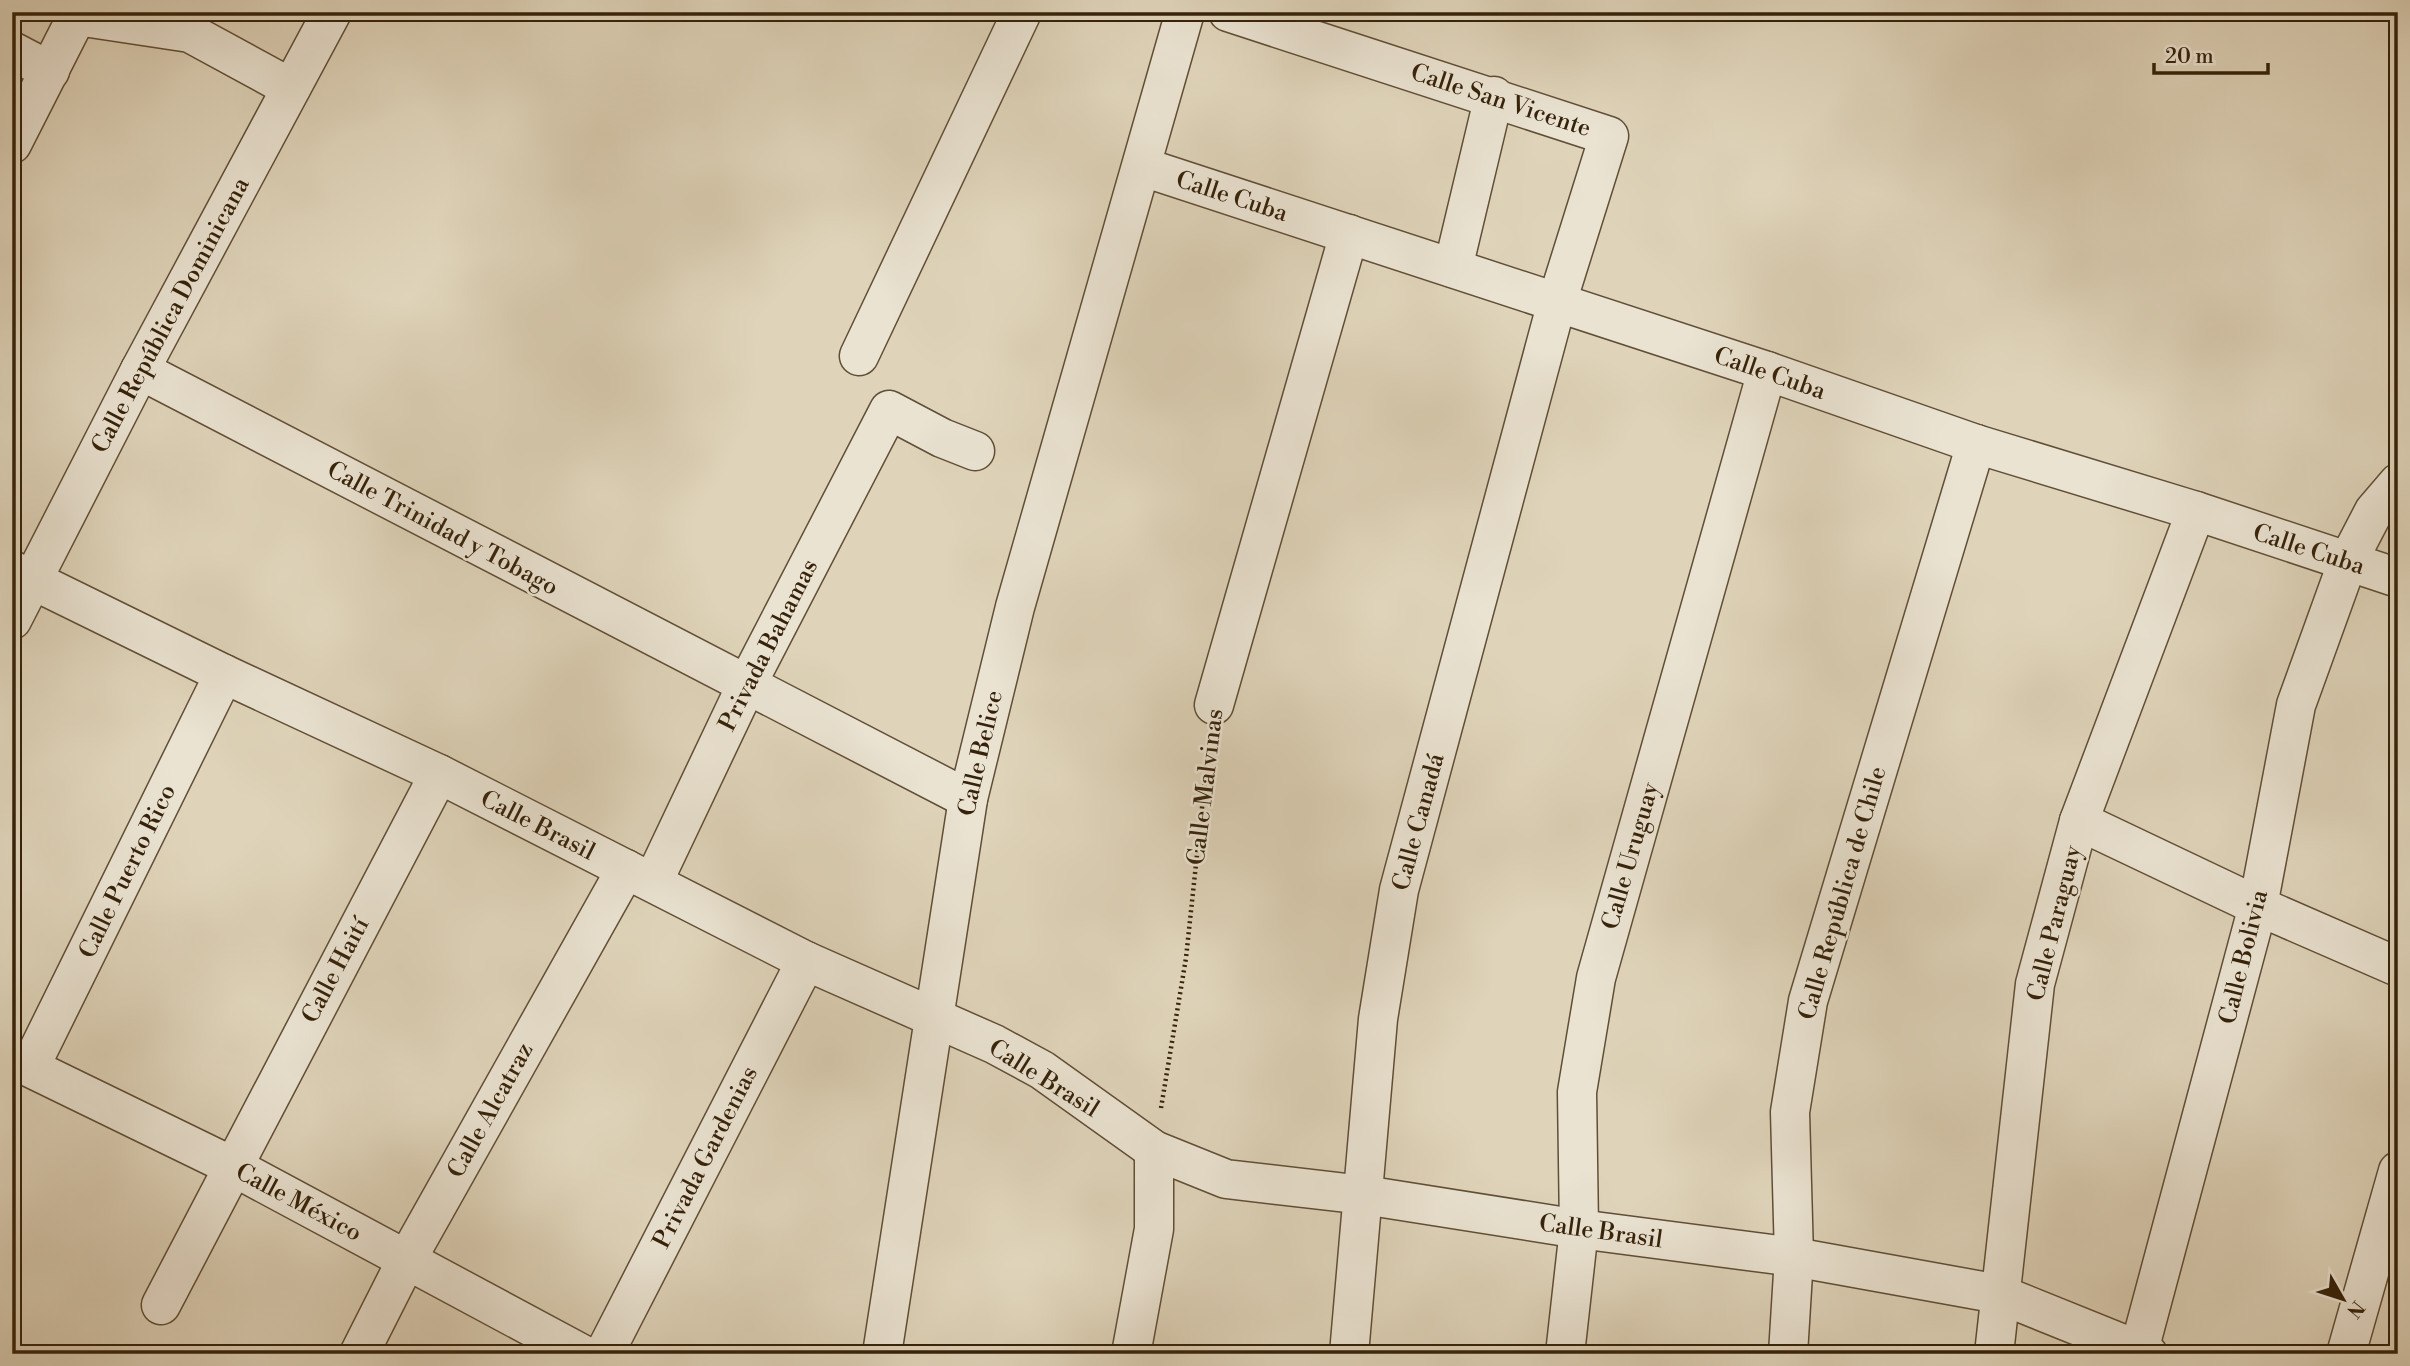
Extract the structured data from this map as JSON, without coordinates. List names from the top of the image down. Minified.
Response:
{"streets":{"street":["Calle San Vicente","Calle Cuba","Calle República Dominicana","Calle Trinidad y Tobago","Privada Bahamas","Calle Belice","Calle Malvinas","Calle Canadá","Calle Brasil","Calle Uruguay","Calle Puerto Rico","Calle República de Chile","Calle Paraguay","Calle Bolivia","Calle Haití","Calle Alcatraz","Privada Gardenias","Calle México"]},"crossings":[["Calle San Vicente","Calle Cuba"],["Calle San Vicente","Calle Canadá"],["Calle Cuba","Calle Belice"],["Calle Cuba","Calle Malvinas"],["Calle Cuba","Calle Canadá"],["Calle Cuba","Calle Uruguay"],["Calle Cuba","Calle República de Chile"],["Calle Cuba","Calle Paraguay"],["Calle Cuba","Calle Bolivia"],["Calle República Dominicana","Calle Trinidad y Tobago"],["Calle República Dominicana","Calle Brasil"],["Calle Trinidad y Tobago","Privada Bahamas"],["Calle Trinidad y Tobago","Calle Belice"],["Privada Bahamas","Calle Brasil"],["Privada Bahamas","Calle Alcatraz"],["Calle Belice","Calle Brasil"],["Calle Malvinas","Calle Brasil"],["Calle Canadá","Calle Brasil"],["Calle Brasil","Calle Uruguay"],["Calle Brasil","Calle Puerto Rico"],["Calle Brasil","Calle República de Chile"],["Calle Brasil","Calle Paraguay"],["Calle Brasil","Calle Bolivia"],["Calle Brasil","Calle Haití"],["Calle Brasil","Calle Alcatraz"],["Calle Brasil","Privada Gardenias"],["Calle Puerto Rico","Calle México"],["Calle Haití","Calle México"],["Calle Alcatraz","Calle México"]],"scale_bar":"20 m","north":"bottom right"}
